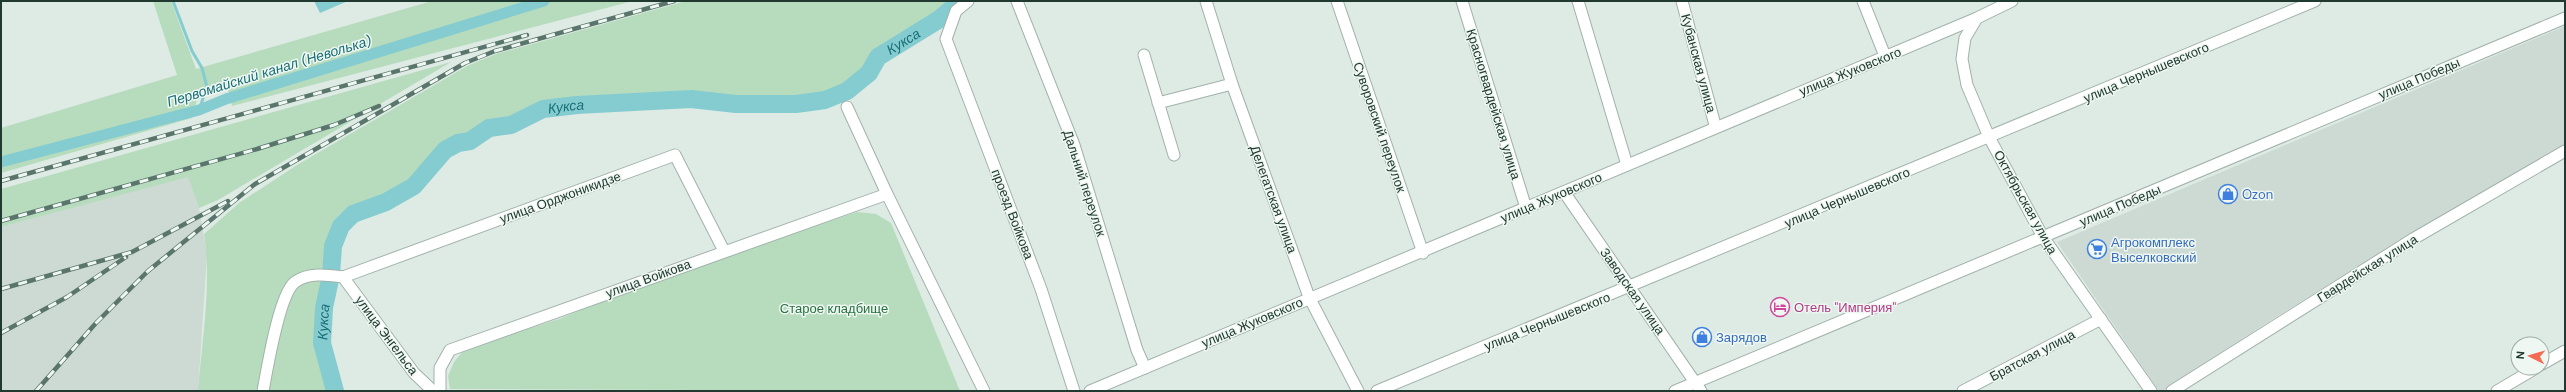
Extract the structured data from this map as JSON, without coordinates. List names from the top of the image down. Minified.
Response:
{"streets":{"street":["Кубанская улица","улица Жуковского","улица Чернышевского","улица Победы","Красногвардейская улица","Суворовский переулок","Дальний переулок","улица Орджоникидзе","Делегатская улица","Октябрьская улица","проезд Войкова","Гвардейская улица","улица Войкова","Заводская улица","улица Энгельса","Братская улица"]},"crossings":[["Кубанская улица","улица Жуковского"],["улица Жуковского","Красногвардейская улица"],["улица Жуковского","Суворовский переулок"],["улица Жуковского","Дальний переулок"],["улица Жуковского","Делегатская улица"],["улица Жуковского","Октябрьская улица"],["улица Жуковского","Заводская улица"],["улица Чернышевского","Октябрьская улица"],["улица Чернышевского","Заводская улица"],["улица Победы","Октябрьская улица"],["улица Победы","Заводская улица"],["улица Орджоникидзе","улица Войкова"],["улица Орджоникидзе","улица Энгельса"],["Октябрьская улица","Братская улица"]],"water":["Кукса","Первомайский канал (Неволька)"],"parks":["Старое кладбище"],"places":{"shop":["Ozon","Зарядов"],"supermarket":["Агрокомплекс Выселковский"],"hotel":["Отель \"Империя\""]},"north":"left"}
